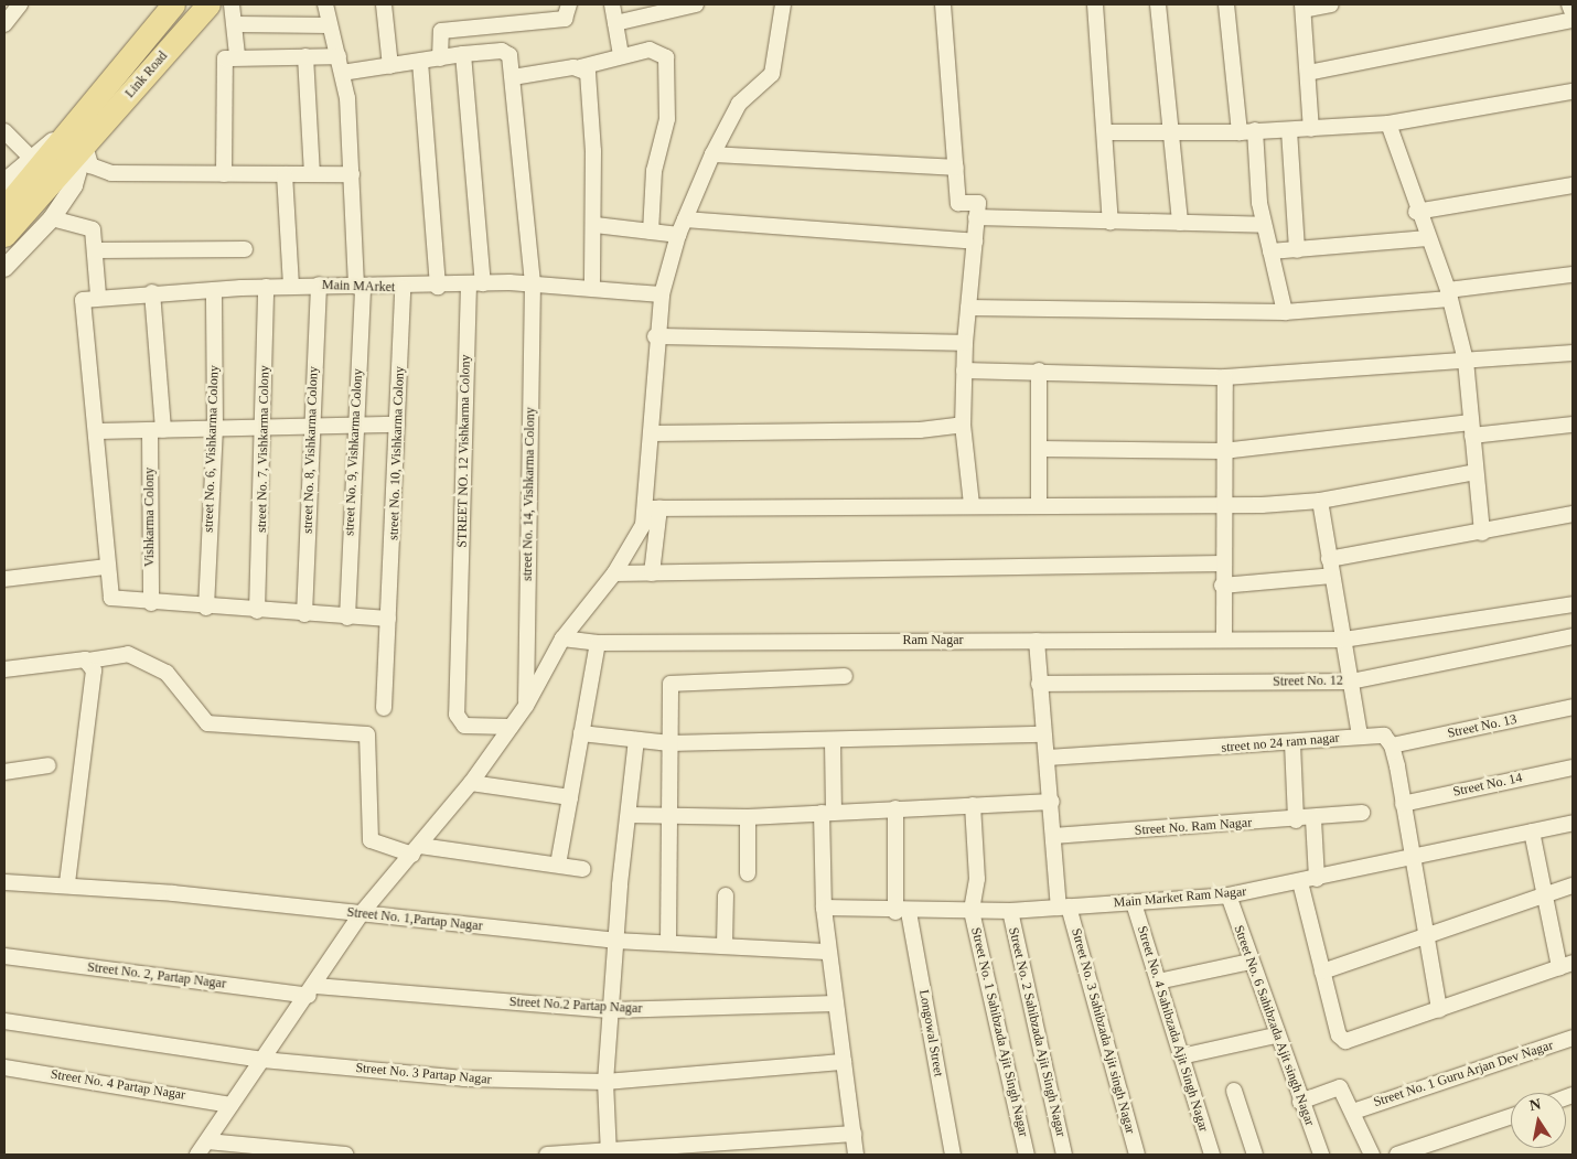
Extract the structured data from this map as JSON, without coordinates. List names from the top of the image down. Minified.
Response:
{"streets":{"main road":["Link Road"],"street":["Main MArket","street No. 6, Vishkarma Colony","street No. 7, Vishkarma Colony","street No. 8, Vishkarma Colony","STREET NO. 12 Vishkarma Colony","street No. 9, Vishkarma Colony","street No. 10, Vishkarma Colony","street No. 14, Vishkarma Colony","Vishkarma Colony","Ram Nagar","Street No. 12","Street No. 13","street no 24 ram nagar","Street No. 14","Street No. Ram Nagar","Main Market Ram Nagar","Street No. 1,Partap Nagar","Street No. 2, Partap Nagar","Street No.2 Partap Nagar","Street No. 6 Sahibzada Ajit singh Nagar","Street No. 4 Sahibzada Ajit Singh Nagar","Street No. 3 Sahibzada Ajit singh Nagar","Street No. 1 Sahibzada Ajit Singh Nagar","Street No. 2 Sahibzada Ajit Singh Nagar","Longowal Street","Street No. 3 Partap Nagar","Street No. 1 Guru Arjan Dev Nagar","Street No. 4 Partap Nagar"]},"crossings":[["Main MArket","street No. 6, Vishkarma Colony"],["Main MArket","street No. 7, Vishkarma Colony"],["Main MArket","street No. 8, Vishkarma Colony"],["Main MArket","STREET NO. 12 Vishkarma Colony"],["Main MArket","street No. 9, Vishkarma Colony"],["Main MArket","street No. 10, Vishkarma Colony"],["Main MArket","street No. 14, Vishkarma Colony"],["Main MArket","Vishkarma Colony"],["STREET NO. 12 Vishkarma Colony","street No. 14, Vishkarma Colony"],["Street No. 13","street no 24 ram nagar"],["Main Market Ram Nagar","Street No. 6 Sahibzada Ajit singh Nagar"],["Main Market Ram Nagar","Street No. 4 Sahibzada Ajit Singh Nagar"],["Main Market Ram Nagar","Street No. 3 Sahibzada Ajit singh Nagar"],["Main Market Ram Nagar","Street No. 1 Sahibzada Ajit Singh Nagar"],["Main Market Ram Nagar","Street No. 2 Sahibzada Ajit Singh Nagar"],["Main Market Ram Nagar","Longowal Street"],["Street No. 2, Partap Nagar","Street No.2 Partap Nagar"]],"north":"top"}
